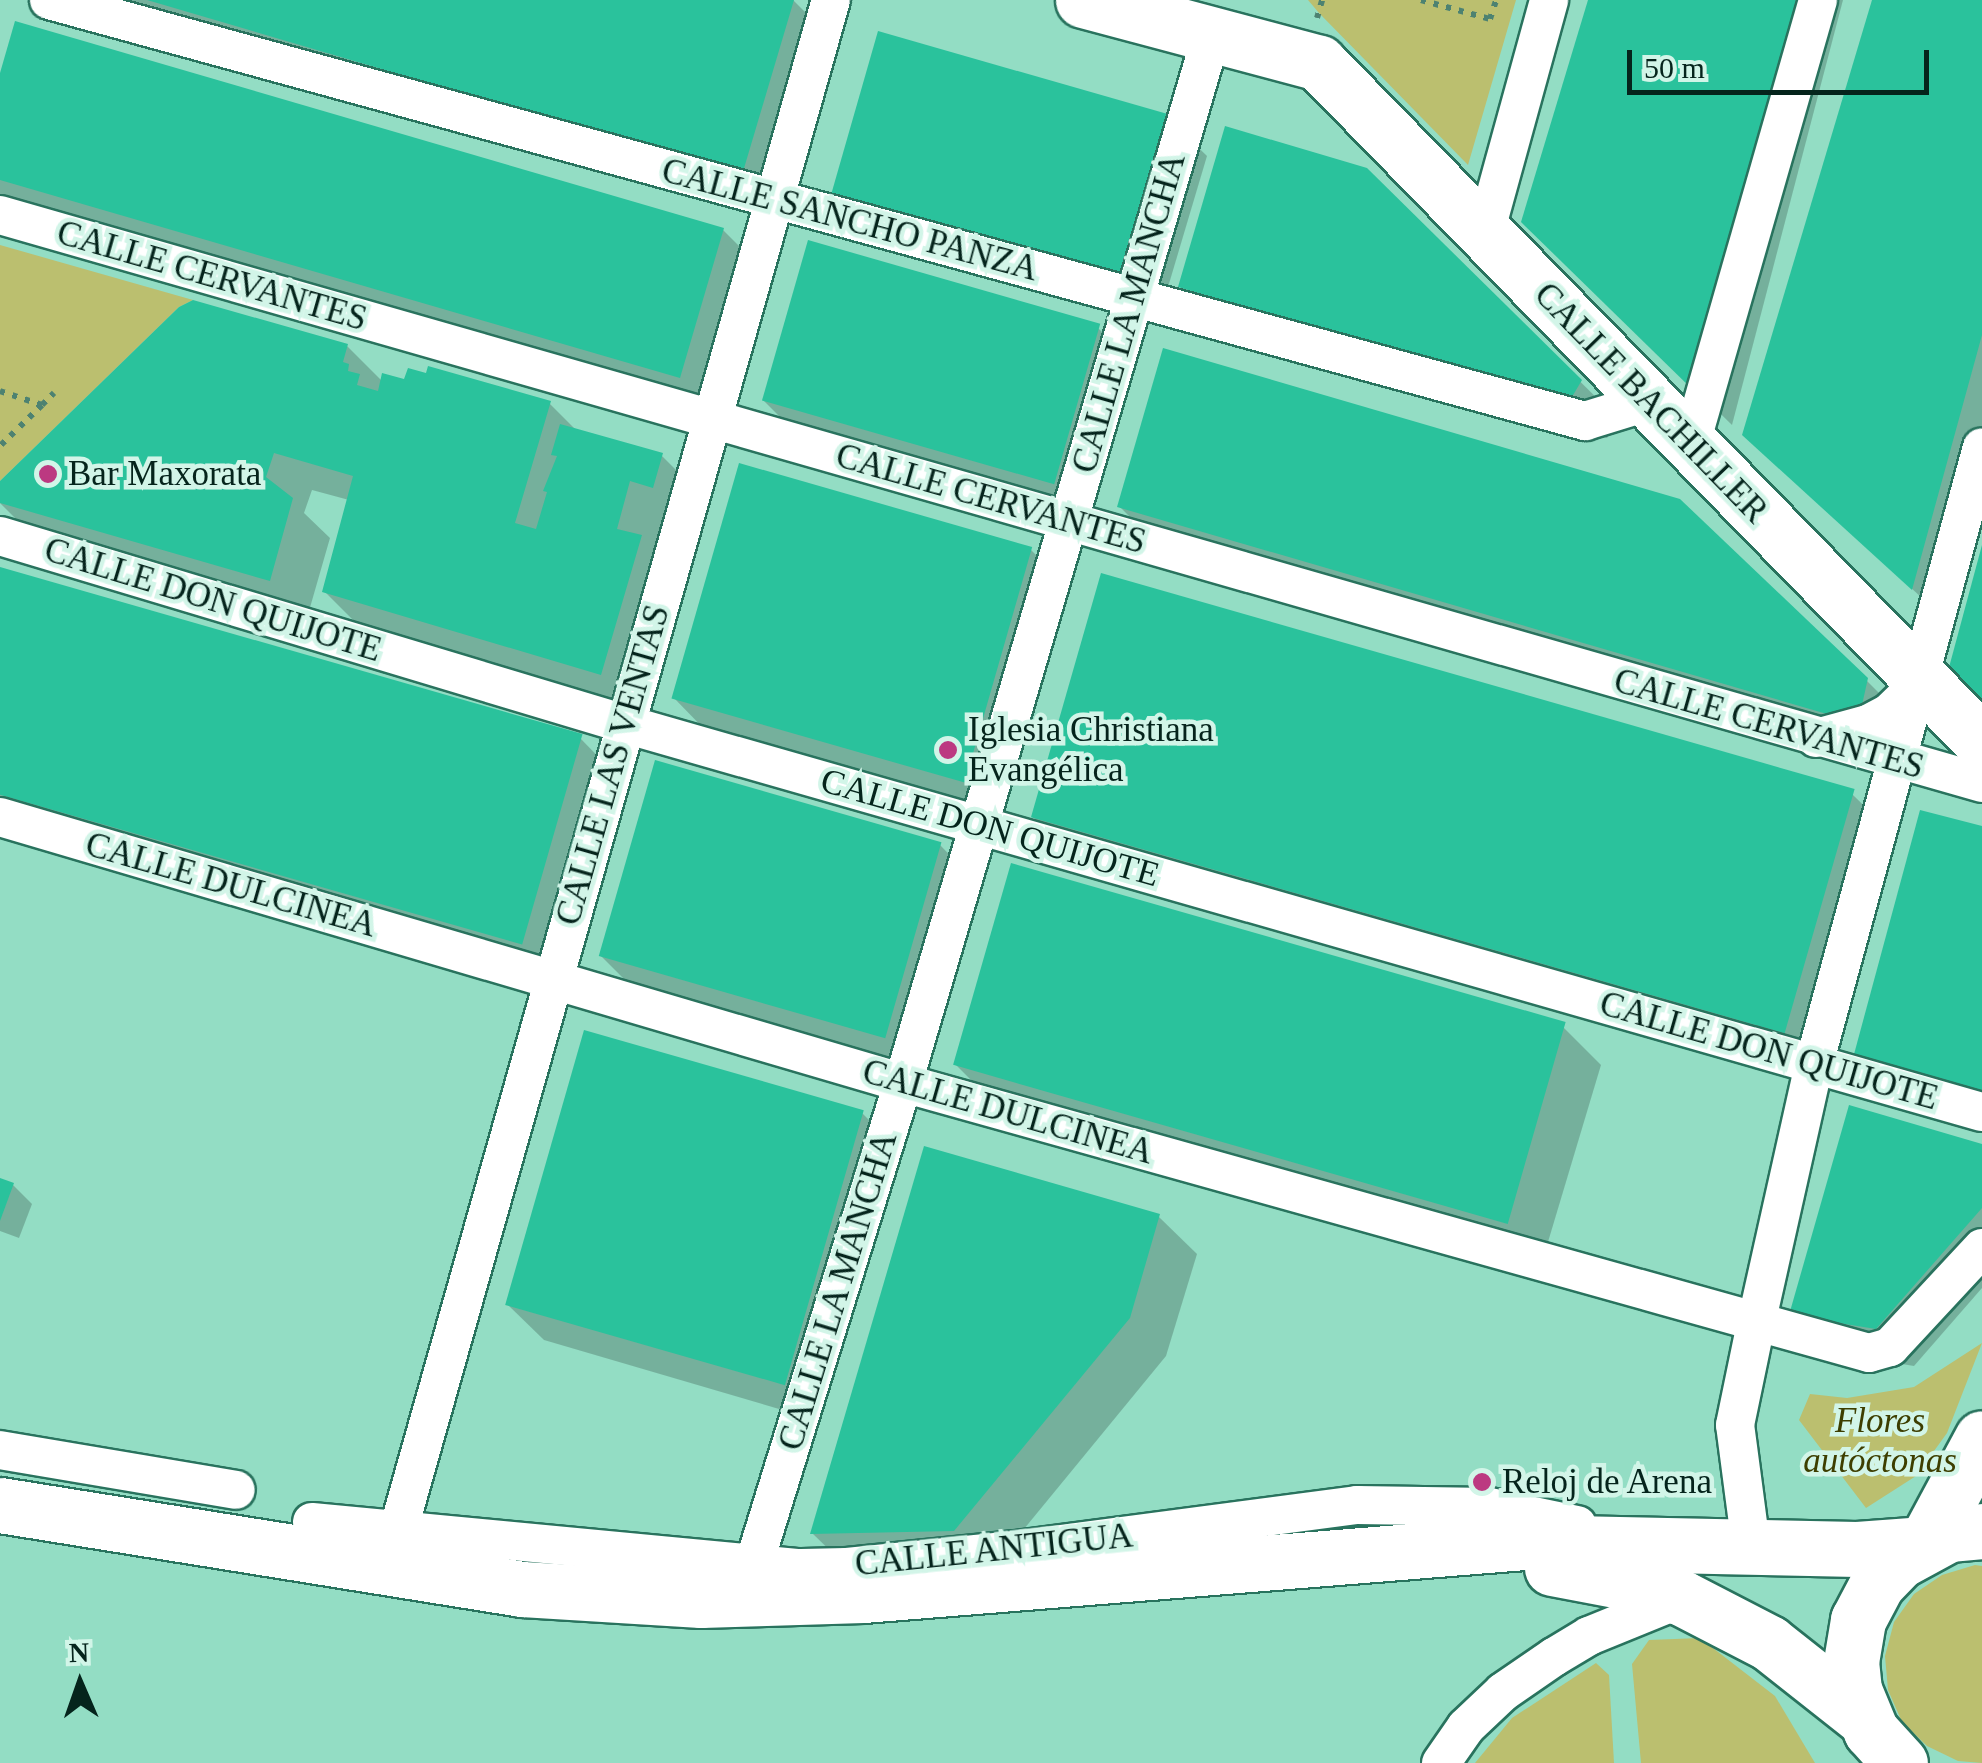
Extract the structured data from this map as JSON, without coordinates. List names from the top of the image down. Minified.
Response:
{"streets":{"main road":["CALLE BACHILLER"],"street":["CALLE SANCHO PANZA","CALLE CERVANTES","CALLE LA MANCHA","CALLE DON QUIJOTE","CALLE LAS VENTAS","CALLE DULCINEA","CALLE ANTIGUA"]},"crossings":[["CALLE SANCHO PANZA","CALLE LA MANCHA"],["CALLE SANCHO PANZA","CALLE BACHILLER"],["CALLE SANCHO PANZA","CALLE LAS VENTAS"],["CALLE CERVANTES","CALLE LA MANCHA"],["CALLE CERVANTES","CALLE LAS VENTAS"],["CALLE LA MANCHA","CALLE BACHILLER"],["CALLE LA MANCHA","CALLE DON QUIJOTE"],["CALLE LA MANCHA","CALLE DULCINEA"],["CALLE LA MANCHA","CALLE ANTIGUA"],["CALLE DON QUIJOTE","CALLE LAS VENTAS"],["CALLE LAS VENTAS","CALLE DULCINEA"],["CALLE LAS VENTAS","CALLE ANTIGUA"]],"parks":["Flores autóctonas"],"places":["Bar Maxorata","Iglesia Christiana Evangélica","Reloj de Arena"],"scale_bar":"50 m","north":"top"}
